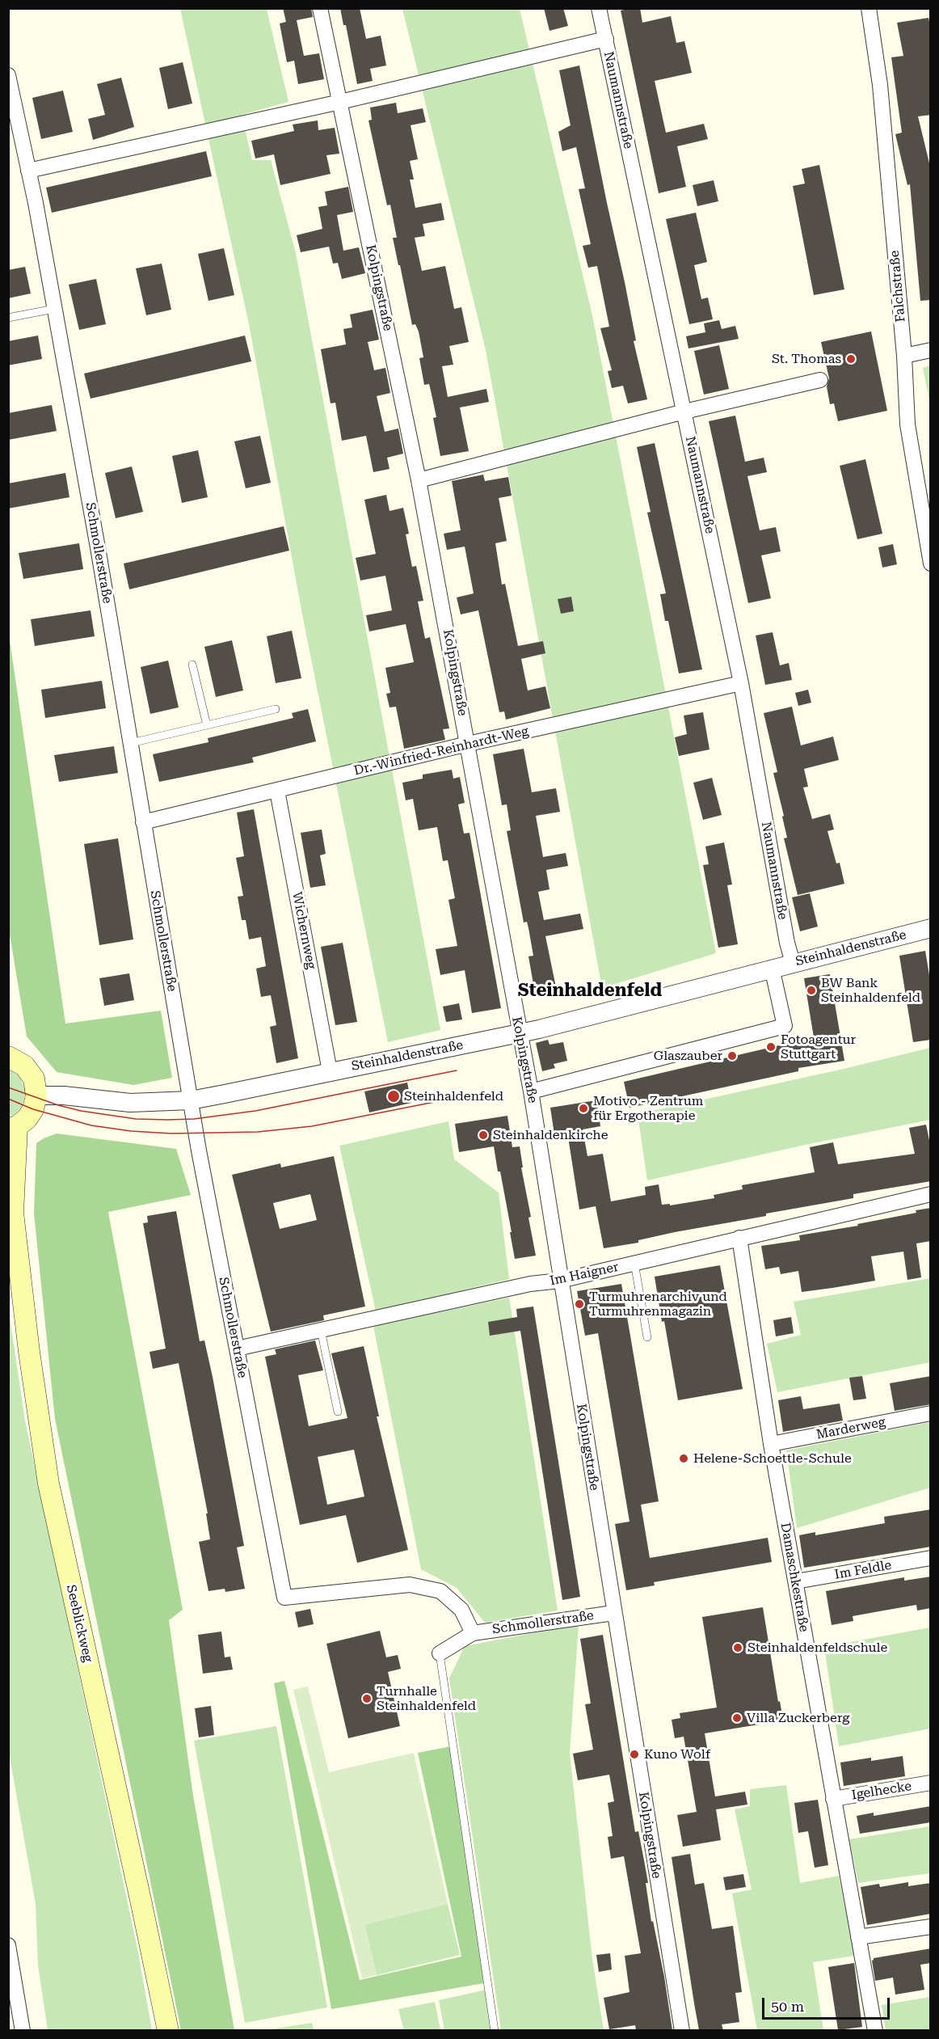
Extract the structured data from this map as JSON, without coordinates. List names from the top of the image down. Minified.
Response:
{"streets":{"main road":["Seeblickweg"],"street":["Naumannstraße","Falchstraße","Kolpingstraße","Schmollerstraße","Dr.-Winfried-Reinhardt-Weg","Wichernweg","Steinhaldenstraße","Im Haigner","Marderweg","Im Feldle","Damaschkestraße","Igelhecke"]},"crossings":[["Naumannstraße","Dr.-Winfried-Reinhardt-Weg"],["Naumannstraße","Steinhaldenstraße"],["Kolpingstraße","Schmollerstraße"],["Kolpingstraße","Dr.-Winfried-Reinhardt-Weg"],["Kolpingstraße","Steinhaldenstraße"],["Kolpingstraße","Im Haigner"],["Schmollerstraße","Dr.-Winfried-Reinhardt-Weg"],["Schmollerstraße","Steinhaldenstraße"],["Schmollerstraße","Im Haigner"],["Dr.-Winfried-Reinhardt-Weg","Wichernweg"],["Wichernweg","Steinhaldenstraße"],["Im Haigner","Damaschkestraße"],["Marderweg","Damaschkestraße"],["Im Feldle","Damaschkestraße"],["Damaschkestraße","Igelhecke"]],"districts":["Steinhaldenfeld"],"places":["St. Thomas","BW Bank Steinhaldenfeld","Fotoagentur Stuttgart","Glaszauber","Steinhaldenfeld","Motivo - Zentrum für Ergotherapie","Steinhaldenkirche","Turmuhrenarchiv und Turmuhrenmagazin","Helene-Schoettle-Schule","Steinhaldenfeldschule","Turnhalle Steinhaldenfeld","Villa Zuckerberg","Kuno Wolf"],"scale_bar":"50 m"}
